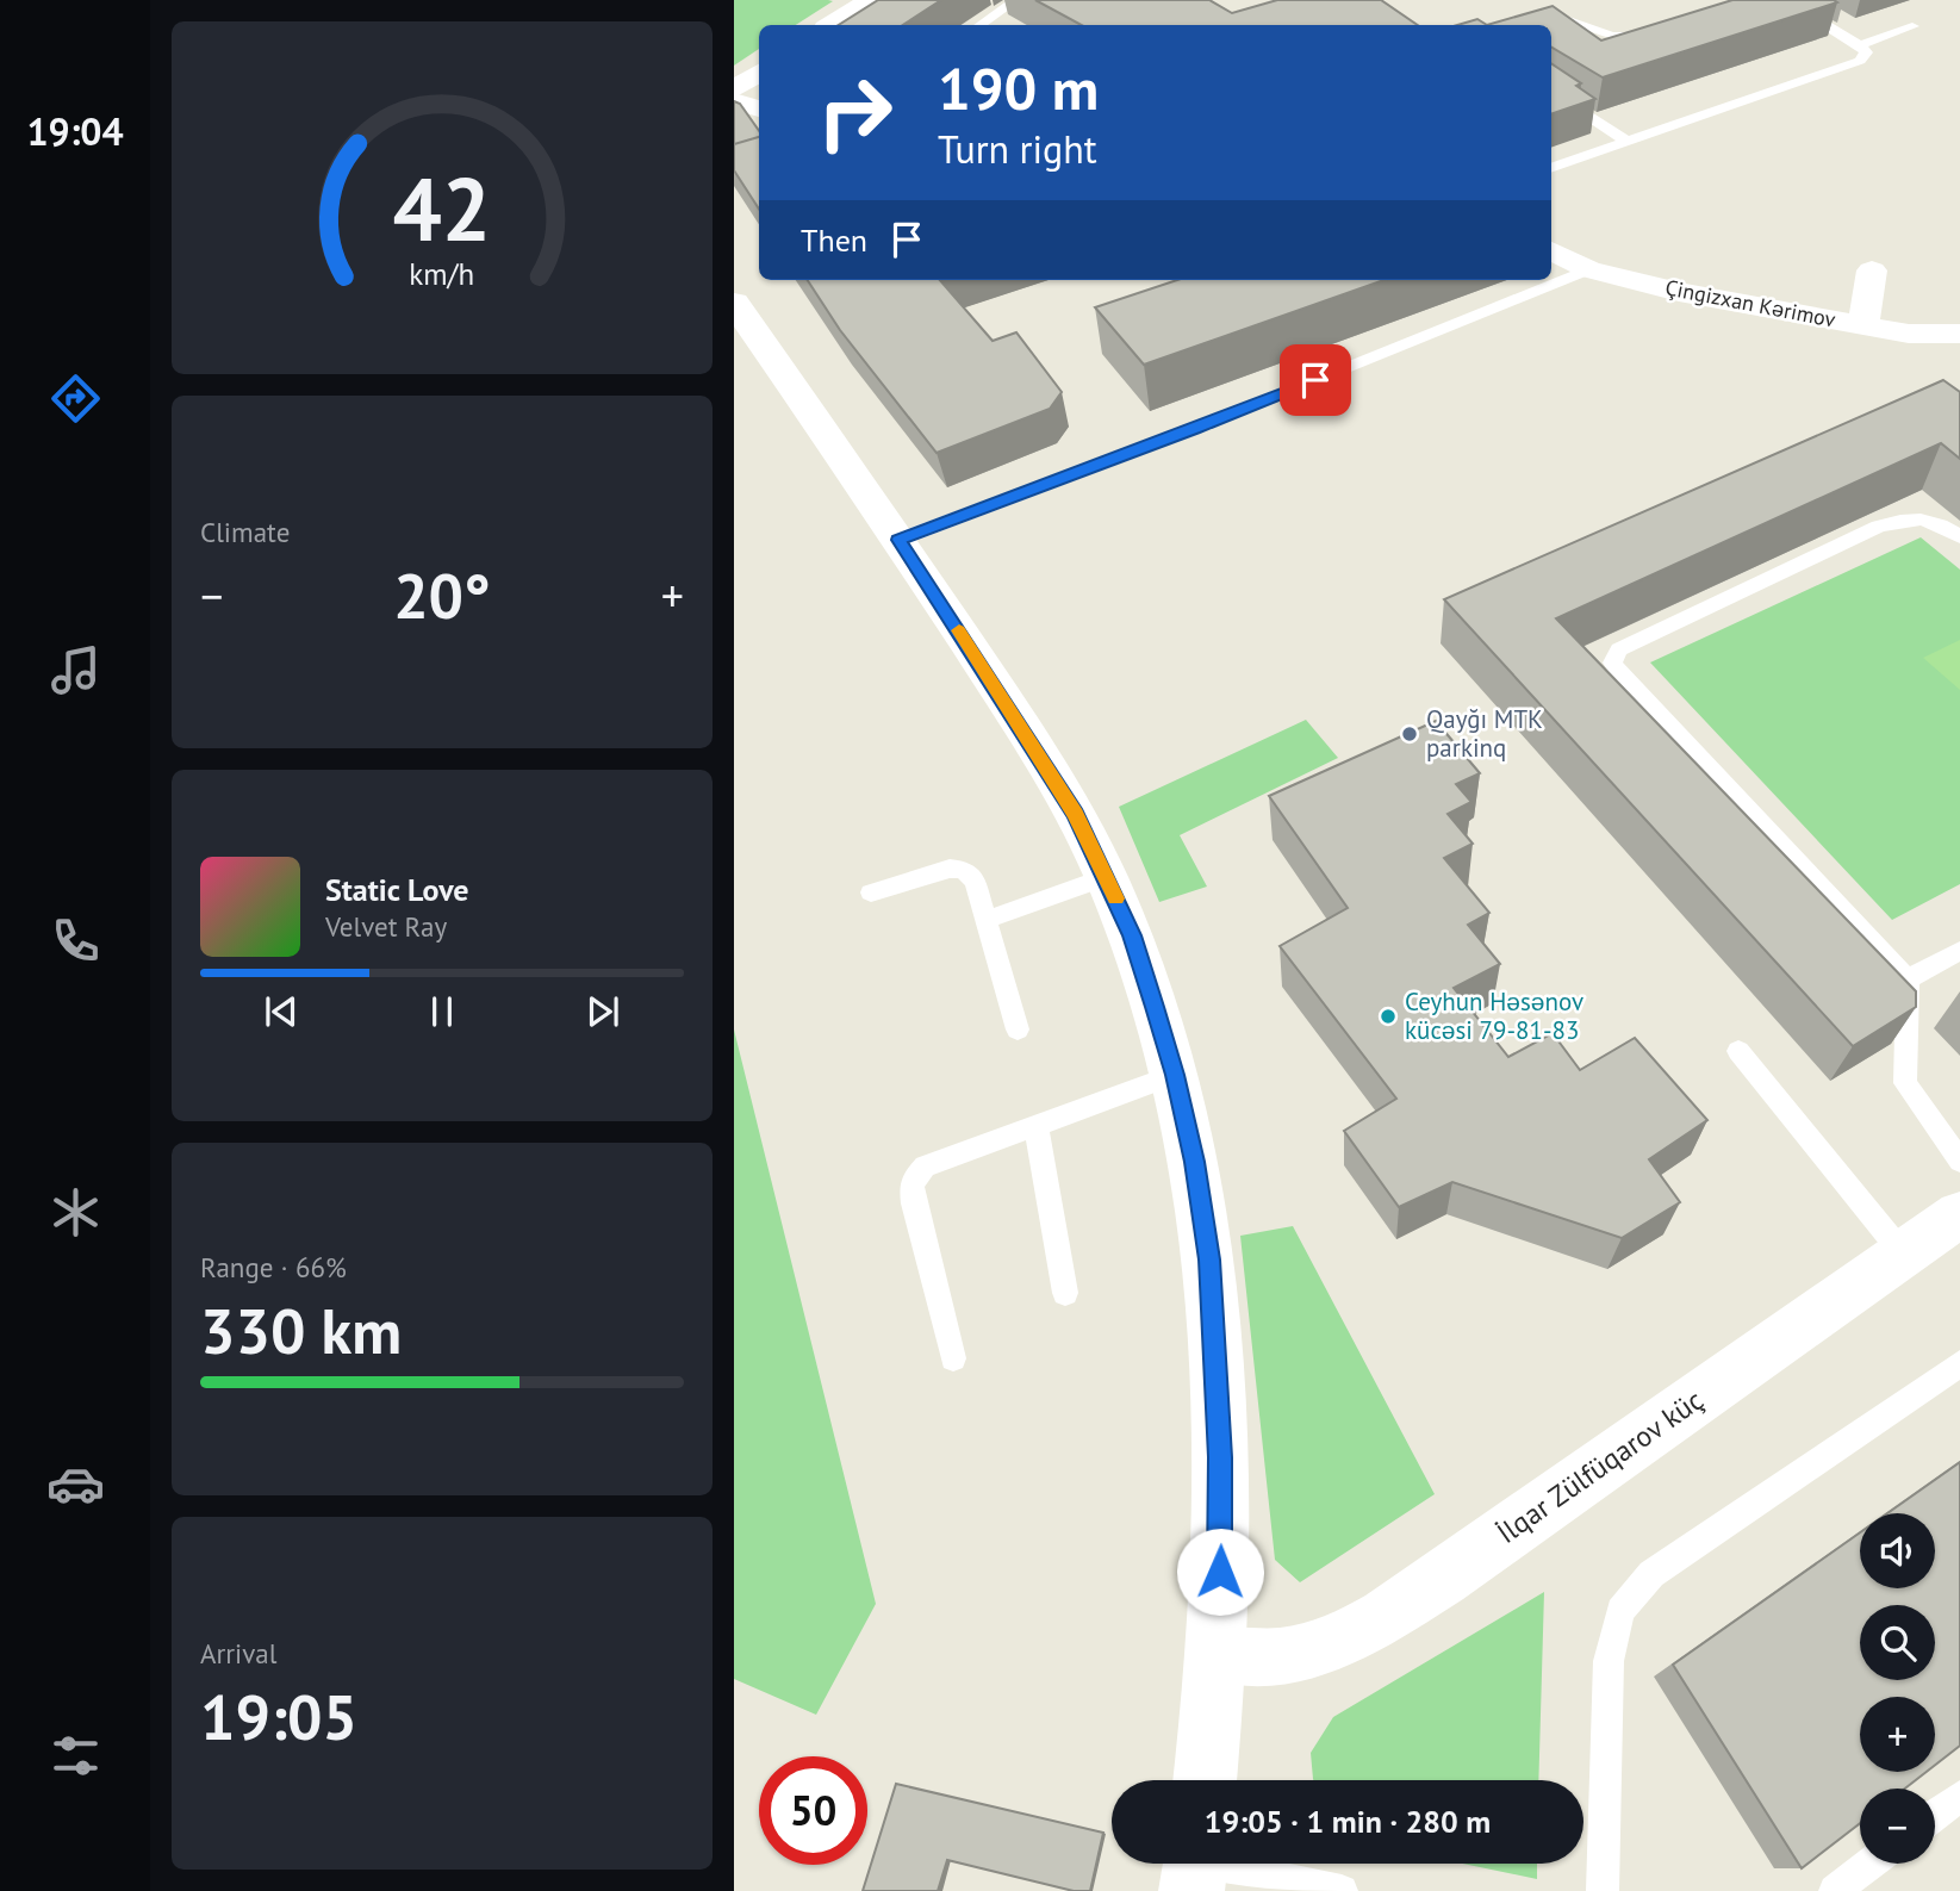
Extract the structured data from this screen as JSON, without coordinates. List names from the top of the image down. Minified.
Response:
{"streets":{"street":["Çingizxan Kərimov","İlqar Zülfüqarov küç"]},"places":["Qayğı MTK parkinq","Ceyhun Həsənov kücəsi 79-81-83"],"page":{"tabs":"19:04","turn":["190 m","Turn right"],"then":"Then","tile":["Climate",["Range · 66%","330 km"],["Arrival","19:05"]],"heat":["−","20°","+"],"song":["Static Love","Velvet Ray"],"map_buttons":["+","−"],"limit":"50","trip":"19:05 · 1 min · 280 m","gauge":["42","km/h"]}}
